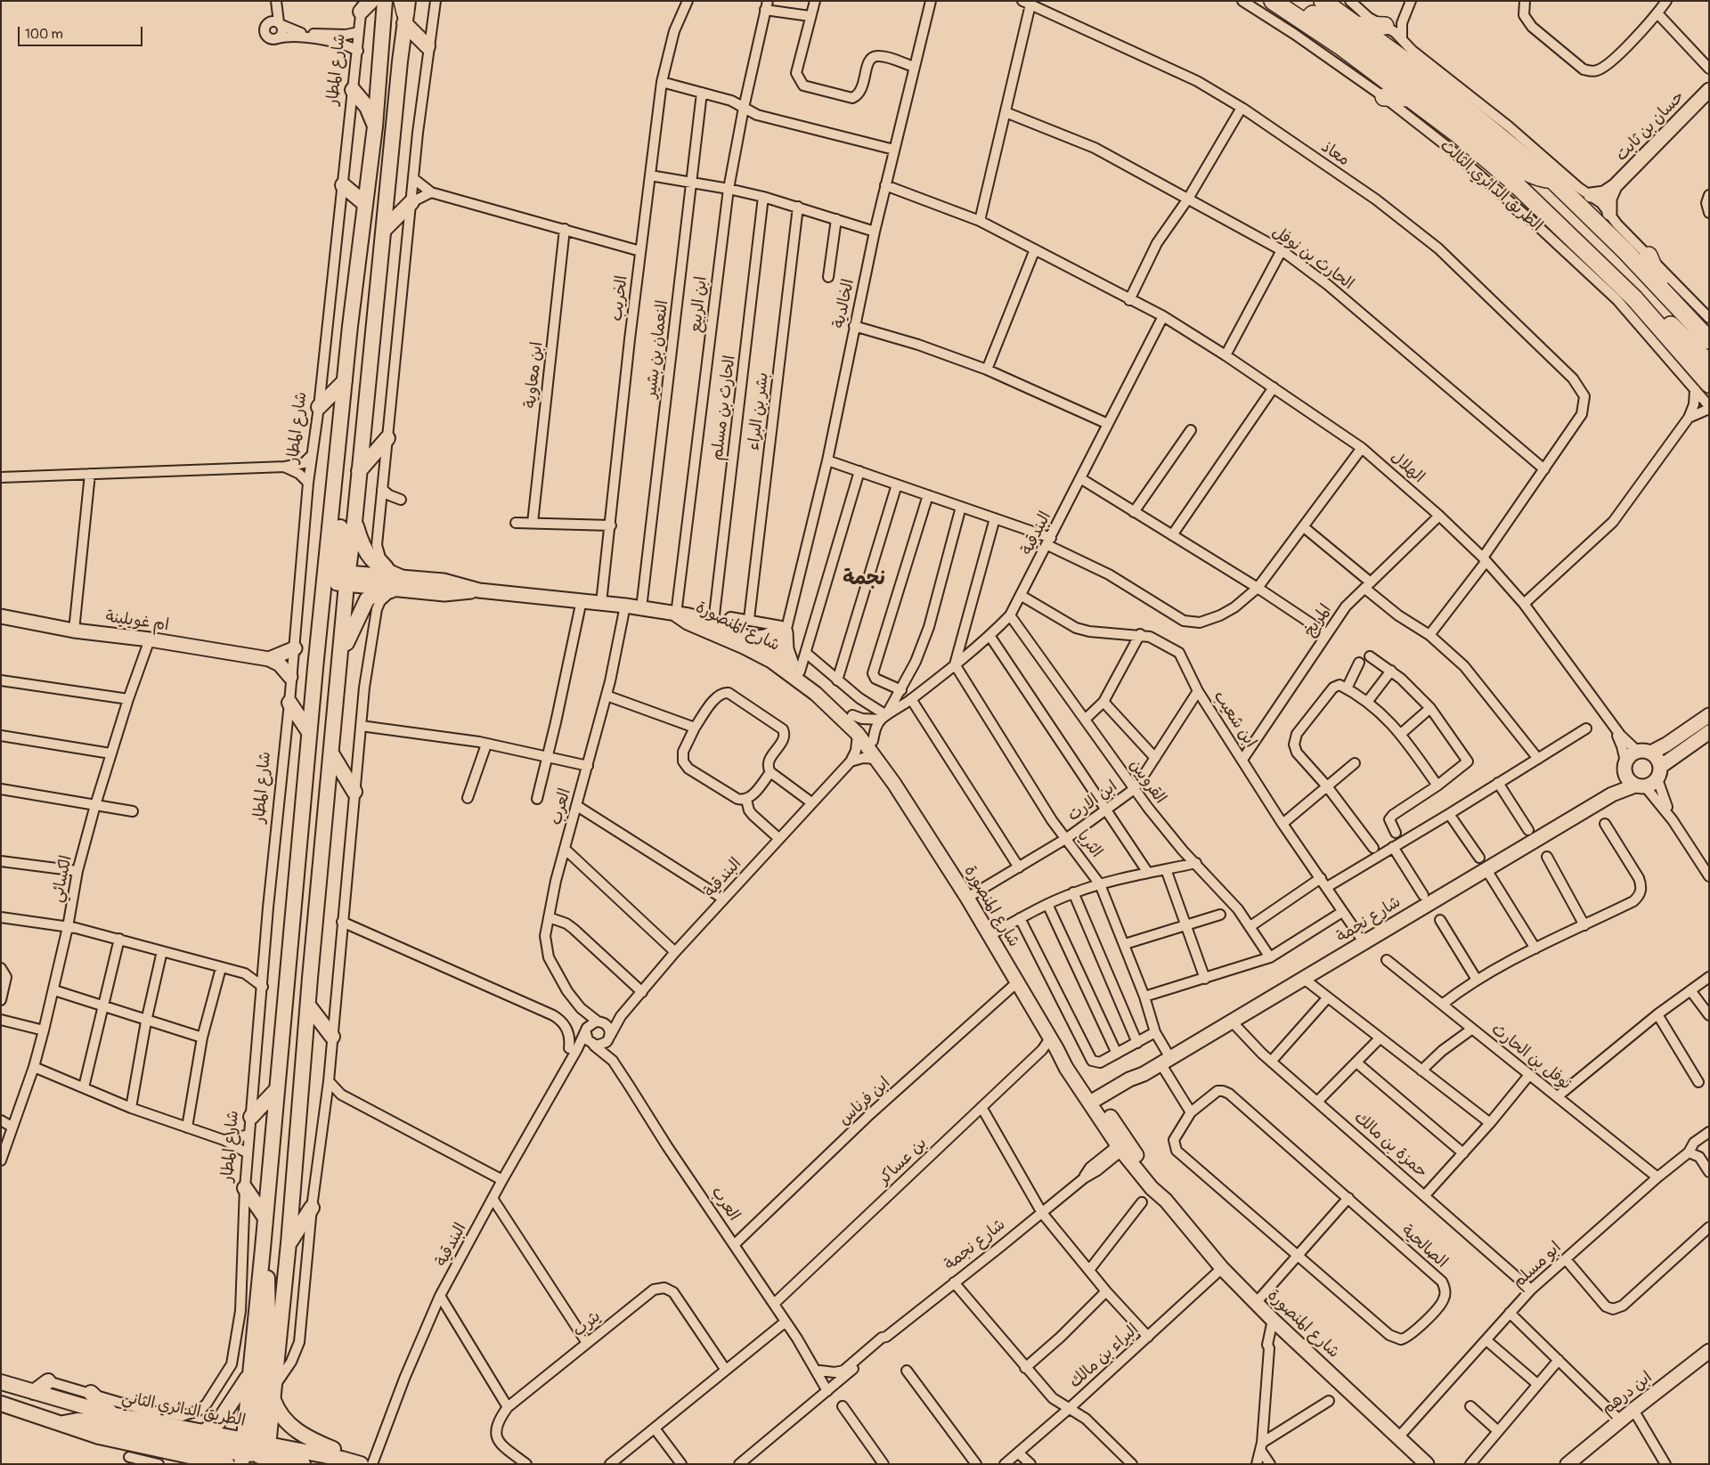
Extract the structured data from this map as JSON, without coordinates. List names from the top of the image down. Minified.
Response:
{"streets":{"highway":["الطريق الدائري الثالث"],"main road":["حسان بن ثابت","ام غويلينة","شارع المنصورة","شارع نجمة","ابن درهم","الطريق الدائري الثاني"],"street":["شارع المطار","معاذ","الحارث بن نوفل","الخريب","الخالدية","ابن الربيع","النعمان بن بشير","ابن معاوية","الحارث بن مسلم","بشر بن البراء","الهلال","البندقية","المريخ","ابن شعيب","القرويين","ابن الارت","العرب","الثريا","الكسائي","نوفل بن الحارث","ابن فرناس","حمزة بن مالك","بن عساكر","الصالحية","ابو مسلم","يثرب","البراء بن مالك"]},"crossings":[["شارع المطار","ام غويلينة"],["معاذ","الحارث بن نوفل"],["الخريب","شارع المنصورة"],["الخالدية","الهلال"],["الخالدية","شارع المنصورة"],["ابن الربيع","شارع المنصورة"],["النعمان بن بشير","شارع المنصورة"],["الحارث بن مسلم","شارع المنصورة"],["الهلال","البندقية"],["الهلال","المريخ"],["الهلال","شارع نجمة"],["البندقية","شارع المنصورة"],["البندقية","ابن شعيب"],["البندقية","القرويين"],["البندقية","العرب"],["البندقية","الثريا"],["المريخ","ابن شعيب"],["ام غويلينة","الكسائي"],["شارع المنصورة","ابن الارت"],["شارع المنصورة","العرب"],["شارع المنصورة","شارع نجمة"],["شارع المنصورة","ابن فرناس"],["شارع المنصورة","بن عساكر"],["شارع المنصورة","ابو مسلم"],["شارع المنصورة","البراء بن مالك"],["ابن شعيب","ابن الارت"],["ابن شعيب","شارع نجمة"],["القرويين","ابن الارت"],["ابن الارت","الثريا"],["العرب","شارع نجمة"],["العرب","ابن فرناس"],["العرب","بن عساكر"],["الثريا","شارع نجمة"],["شارع نجمة","حمزة بن مالك"],["نوفل بن الحارث","ابو مسلم"],["حمزة بن مالك","ابو مسلم"]],"districts":["نجمة"],"scale_bar":"100 m"}
